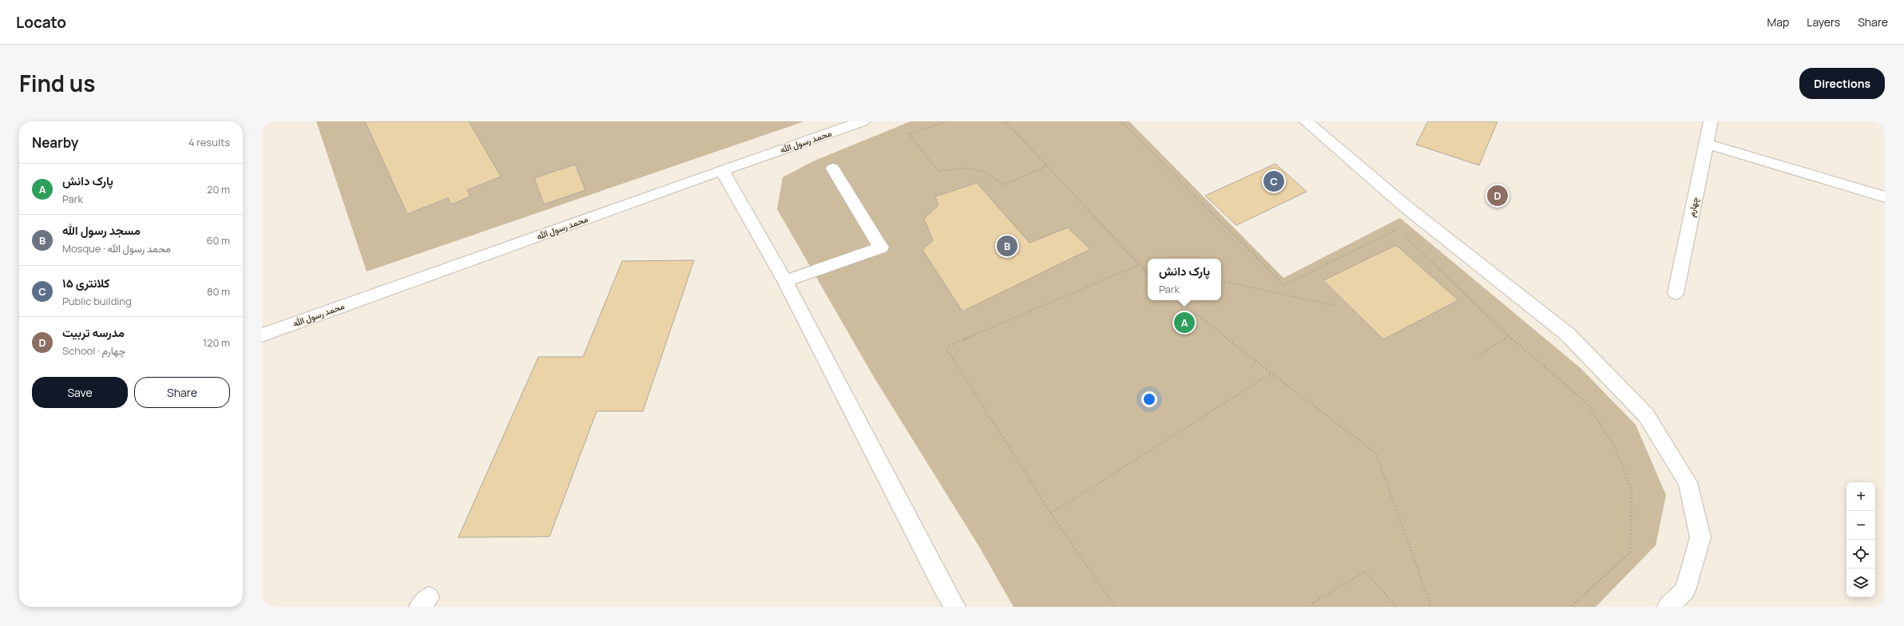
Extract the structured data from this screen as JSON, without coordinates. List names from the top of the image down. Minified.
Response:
{"streets":{"street":["محمد رسول الله","چهارم"]},"page":{"header":"Locato","nav":["Map","Layers","Share"],"title":"Find us","buttons":["Directions",["Save","Share"]],"heading":["Nearby","4 results"],"list":[{"mark":"A","name":"پارک دانش","note":"Park","value":"20 m"},{"mark":"B","name":"مسجد رسول الله","note":"Mosque · محمد رسول الله","value":"60 m"},{"mark":"C","name":"کلانتری ۱۵","note":"Public building","value":"80 m"},{"mark":"D","name":"مدرسه تربیت","note":"School · چهارم","value":"120 m"}],"pins":["C","D","B","A"],"popup":["پارک دانش","Park"],"map_buttons":["+","−"]}}
